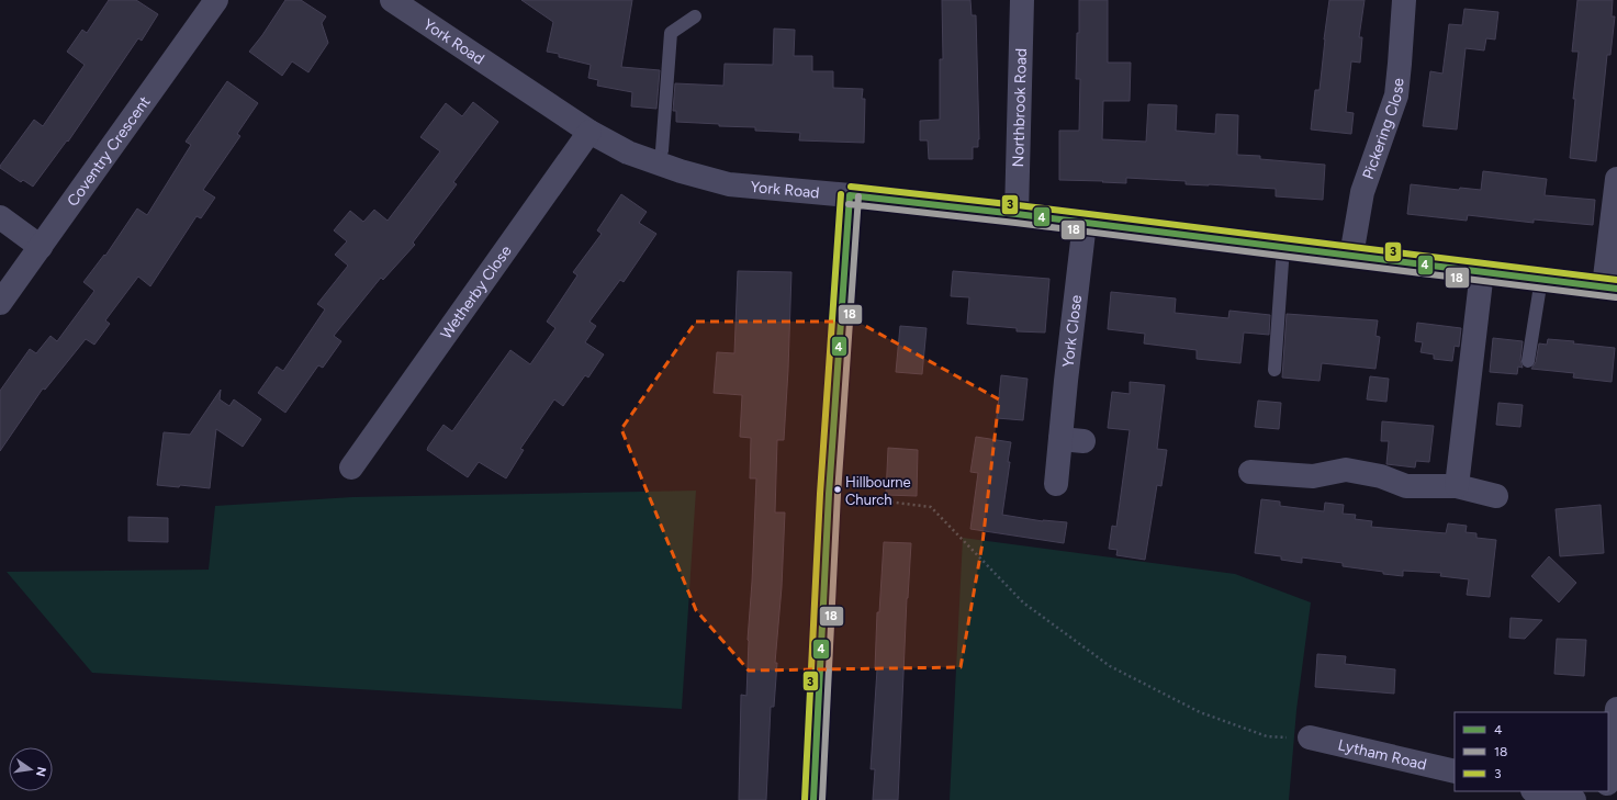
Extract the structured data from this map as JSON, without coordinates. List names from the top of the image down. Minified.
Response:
{"streets":{"street":["York Road","Northbrook Road","Pickering Close","Coventry Crescent","Wetherby Close","York Close","Lytham Road"]},"crossings":[["York Road","Northbrook Road"],["York Road","Pickering Close"],["York Road","Wetherby Close"],["York Road","York Close"]],"places":["Hillbourne Church"],"lines":["transit line 3","transit line 4","transit line 18"],"legend":["4","18","3"],"north":"right"}
